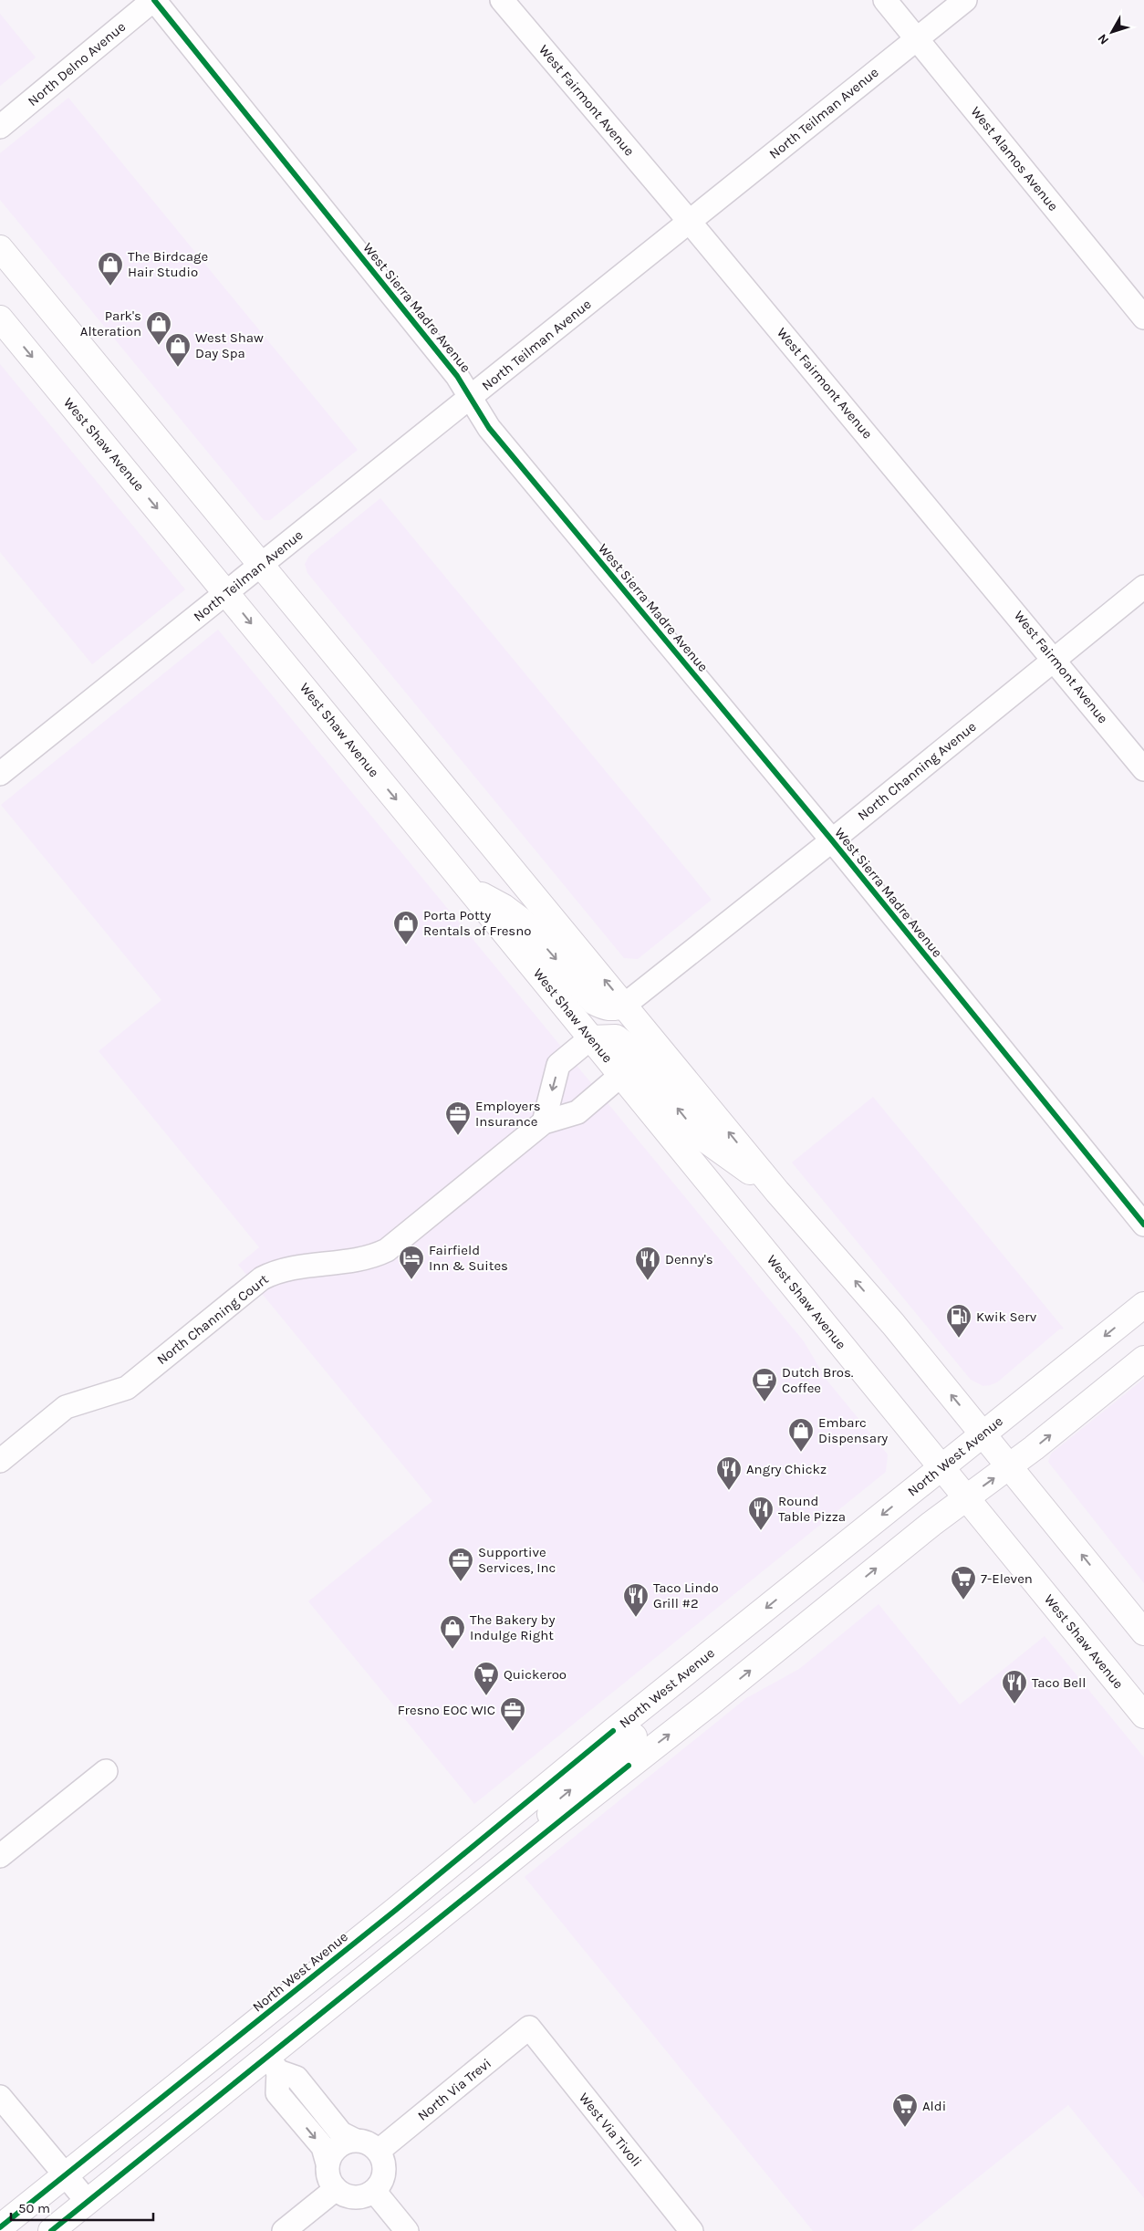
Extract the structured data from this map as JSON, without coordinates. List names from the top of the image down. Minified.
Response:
{"streets":{"main road":["West Shaw Avenue","North West Avenue"],"street":["North Delno Avenue","West Fairmont Avenue","North Teilman Avenue","West Alamos Avenue","West Sierra Madre Avenue","North Channing Avenue","North Channing Court","North Via Trevi","West Via Tivoli"]},"crossings":[["North Delno Avenue","West Sierra Madre Avenue"],["West Fairmont Avenue","North Teilman Avenue"],["West Fairmont Avenue","North Channing Avenue"],["North Teilman Avenue","West Alamos Avenue"],["North Teilman Avenue","West Sierra Madre Avenue"],["North Teilman Avenue","West Shaw Avenue"],["West Sierra Madre Avenue","North Channing Avenue"],["West Shaw Avenue","North Channing Court"],["West Shaw Avenue","North West Avenue"],["North Via Trevi","West Via Tivoli"]],"places":{"shop":["The Birdcage Hair Studio","Park's Alteration","West Shaw Day Spa","Porta Potty Rentals of Fresno","Embarc Dispensary","The Bakery by Indulge Right"],"office":["Employers Insurance","Supportive Services, Inc","Fresno EOC WIC"],"hotel":["Fairfield Inn & Suites"],"restaurant":["Denny's","Angry Chickz","Round Table Pizza","Taco Lindo Grill #2","Taco Bell"],"fuel station":["Kwik Serv"],"cafe":["Dutch Bros. Coffee"],"supermarket":["7-Eleven","Quickeroo","Aldi"]},"scale_bar":"50 m","north":"bottom left"}
